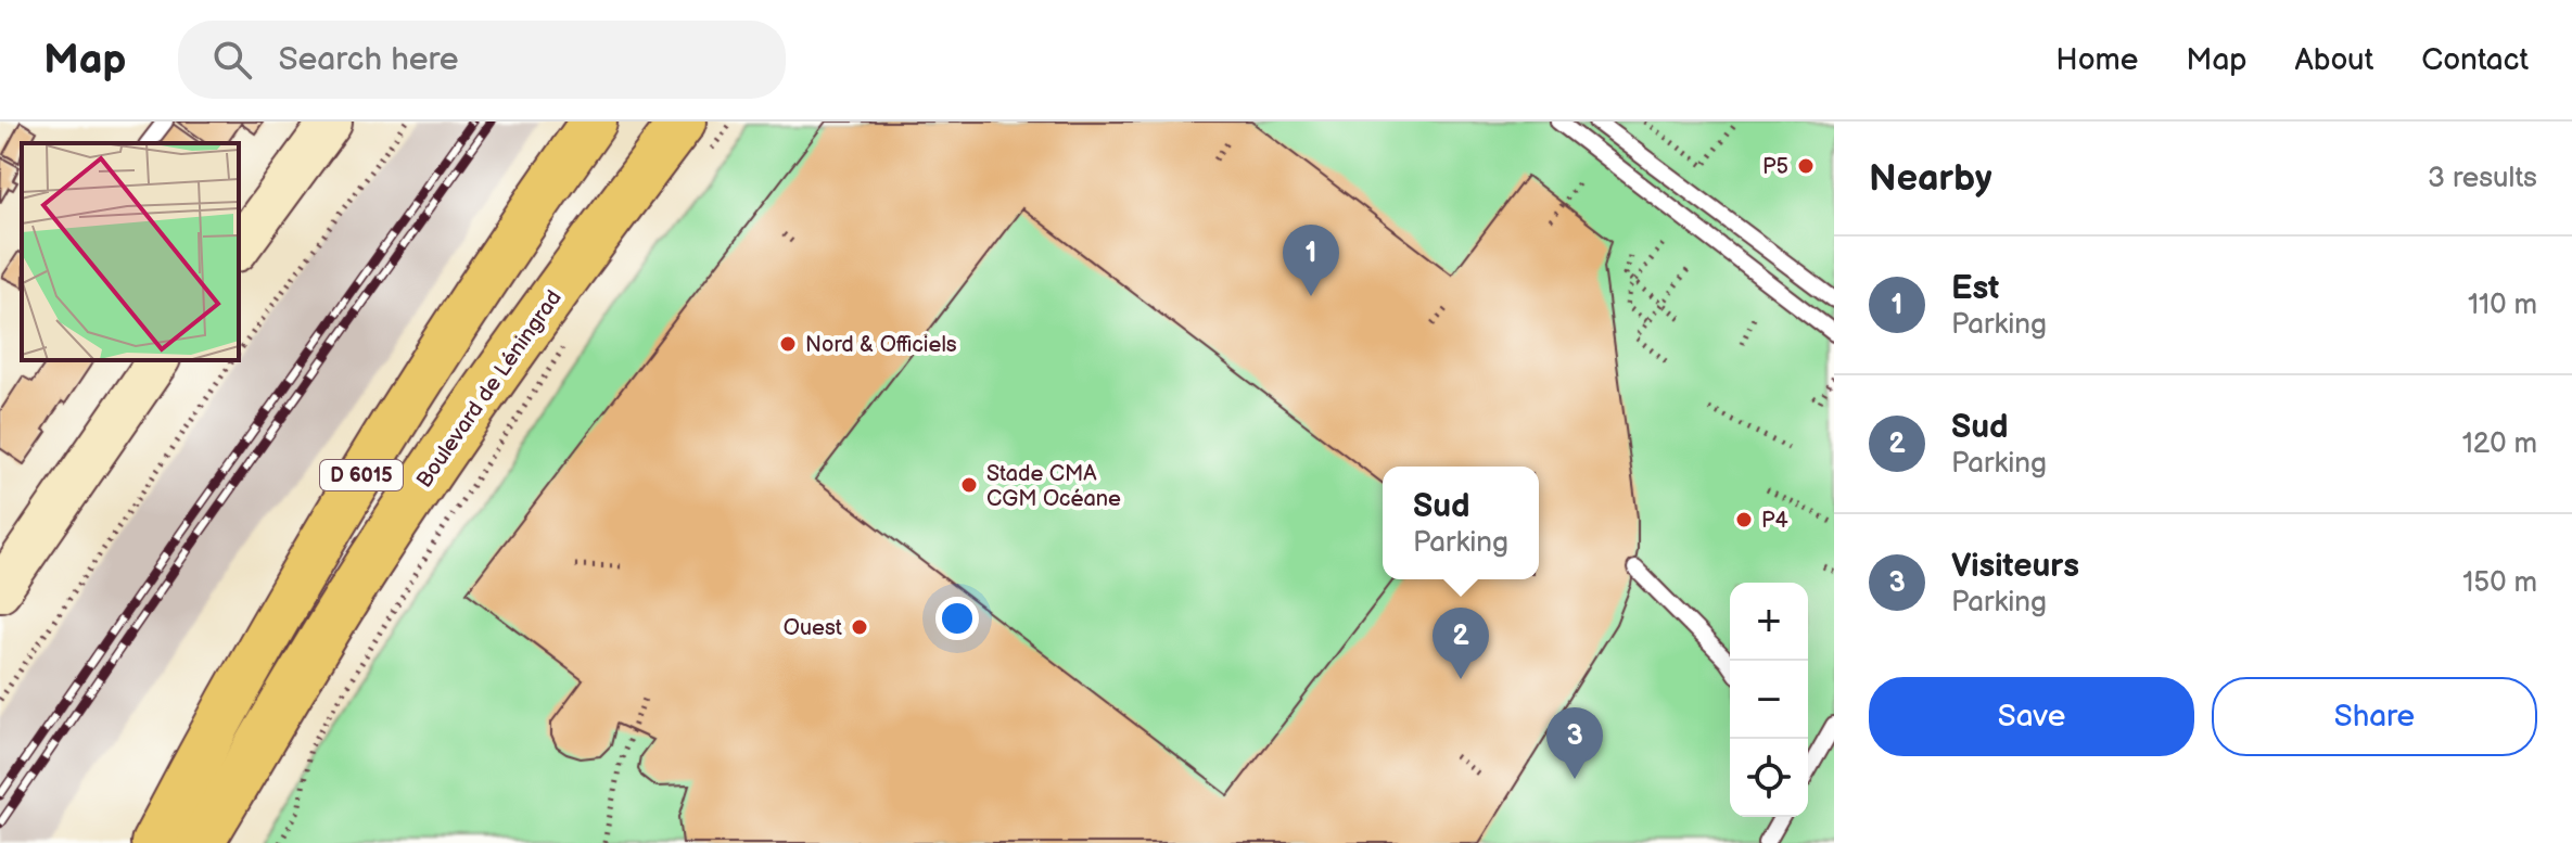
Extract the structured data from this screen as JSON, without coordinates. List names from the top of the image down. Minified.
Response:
{"streets":{"main road":["Boulevard de Léningrad","D 6015"]},"places":["P5","Nord & Officiels","Stade CMA CGM Océane","P4","Ouest"],"page":{"header":"Map","search":"Search here","nav":["Home","Map","About","Contact"],"heading":["Nearby","3 results"],"pins":["1","2","3"],"list":[{"mark":"1","name":"Est","note":"Parking","value":"110 m"},{"mark":"2","name":"Sud","note":"Parking","value":"120 m"},{"mark":"3","name":"Visiteurs","note":"Parking","value":"150 m"}],"popup":["Sud","Parking"],"map_buttons":["+","−"],"buttons":["Save","Share"]}}
